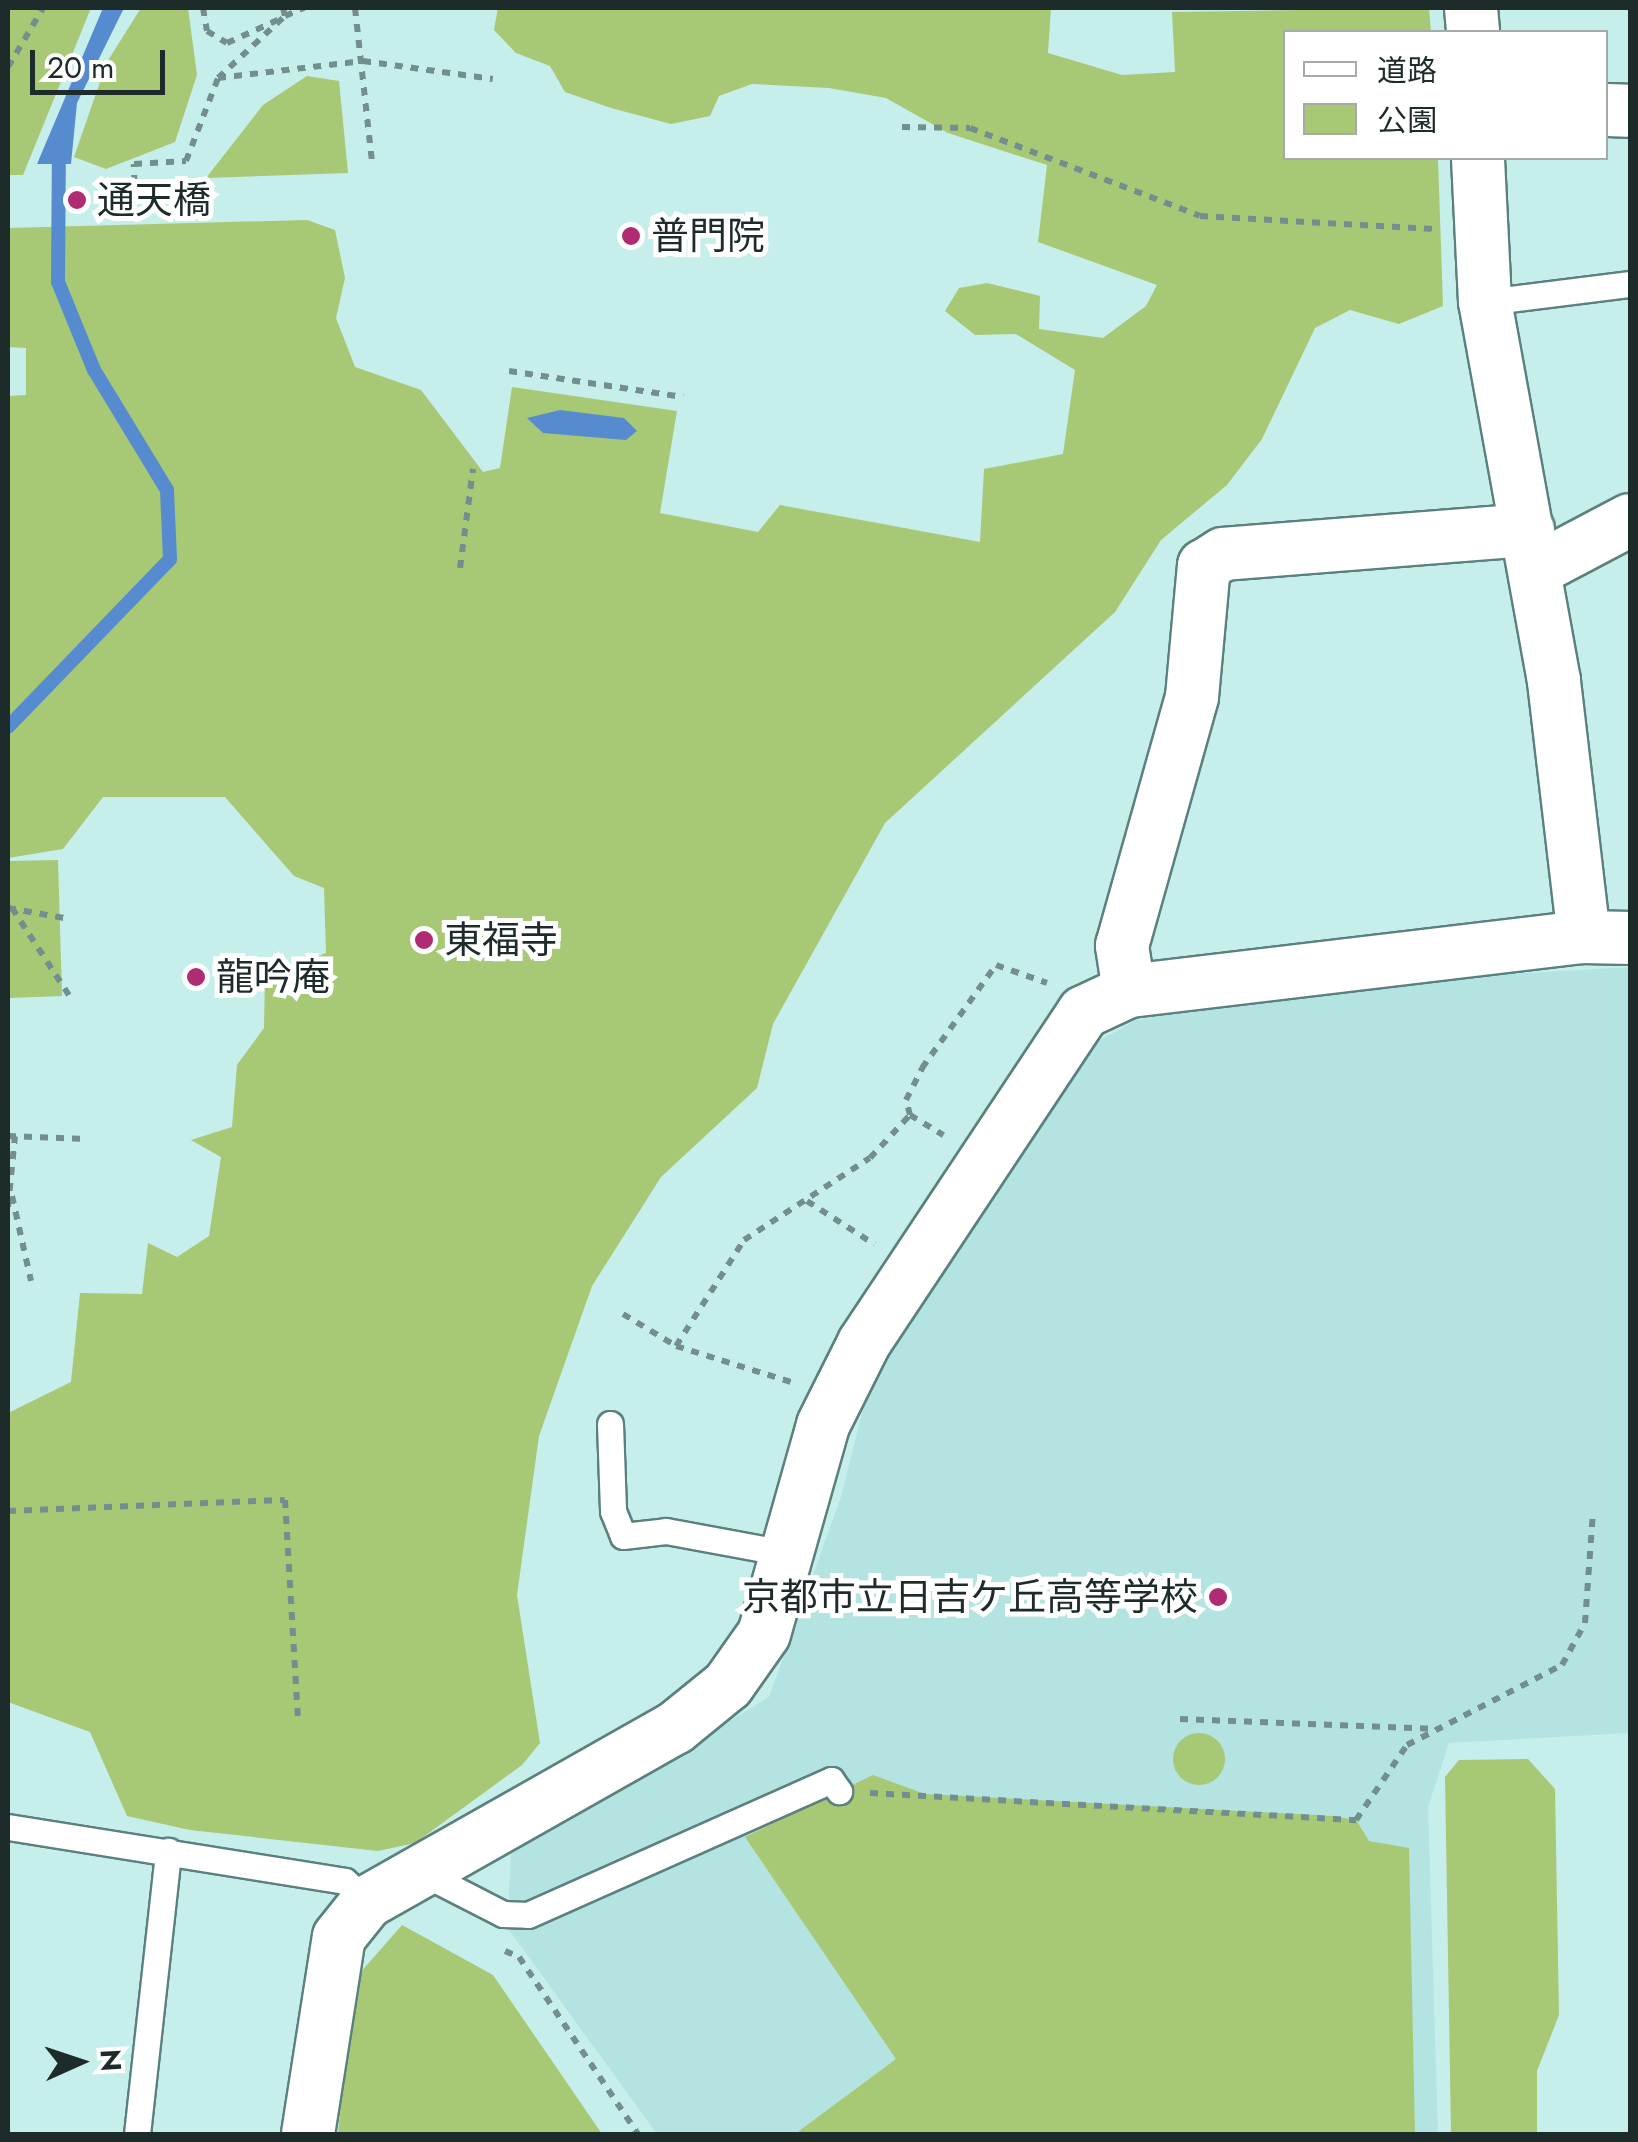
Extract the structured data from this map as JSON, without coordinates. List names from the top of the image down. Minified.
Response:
{"places":["通天橋","普門院","東福寺","龍吟庵","京都市立日吉ケ丘高等学校"],"legend":["道路","公園"],"scale_bar":"20 m","north":"right"}
